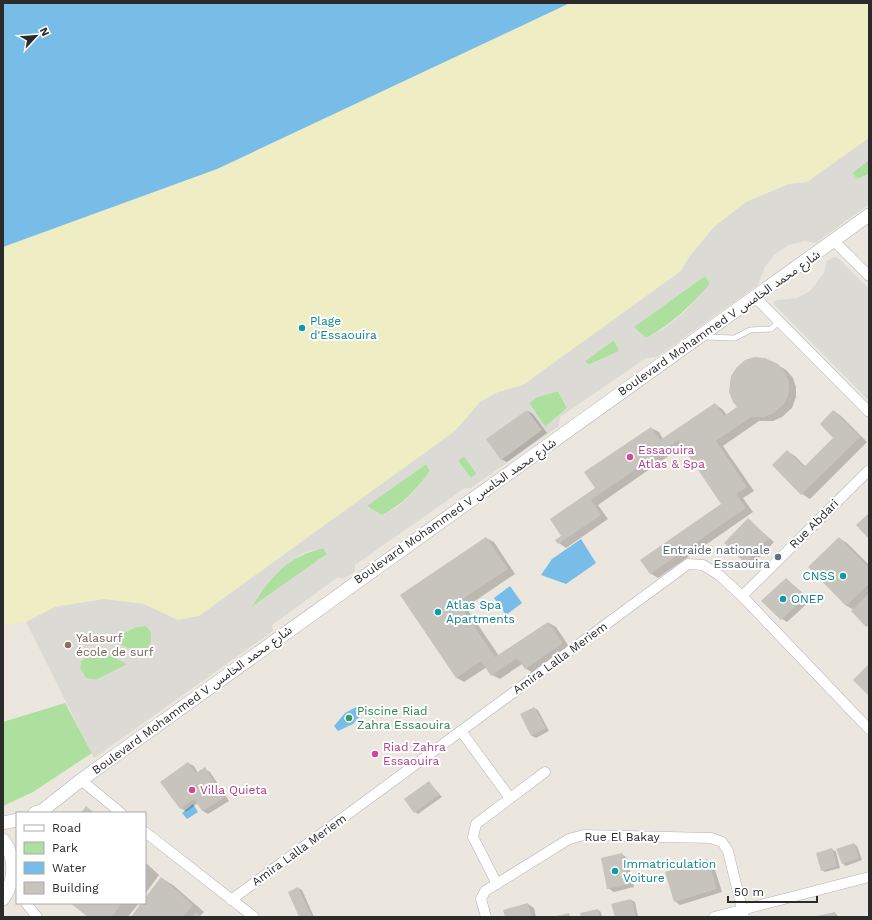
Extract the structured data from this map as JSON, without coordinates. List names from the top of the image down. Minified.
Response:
{"streets":{"street":["Boulevard Mohammed V شارع محمد الخامس","Rue Abdari","Amira Lalla Meriem","Rue El Bakay"]},"crossings":[["Rue Abdari","Amira Lalla Meriem"]],"places":["Plage d'Essaouira","Essaouira Atlas & Spa","Entraide nationale Essaouira","CNSS","ONEP","Atlas Spa Apartments","Yalasurf école de surf","Piscine Riad Zahra Essaouira","Riad Zahra Essaouira","Villa Quieta","Immatriculation Voiture"],"legend":["Road","Park","Water","Building"],"scale_bar":"50 m","north":"top right"}
